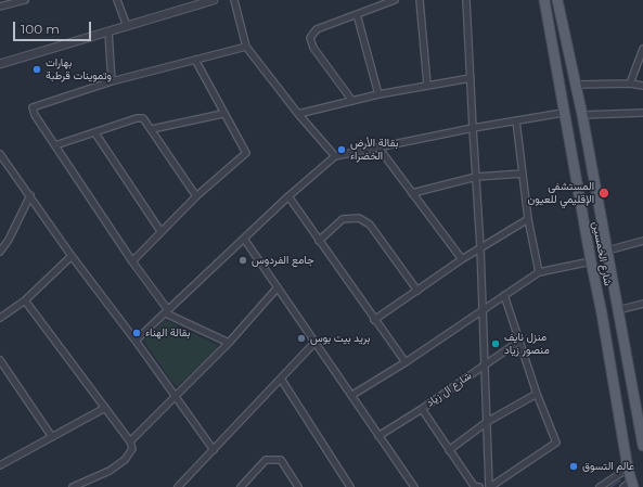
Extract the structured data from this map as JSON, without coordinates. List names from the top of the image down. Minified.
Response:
{"streets":{"main road":["شارع الخمسين"],"street":["شارع ال زياد"]},"places":["بهارات وتموينات قرطبة","بقالة الأرض الخضراء","المستشفى الإقليمي للعيون","جامع الفردوس","بقالة الهناء","بريد بيت بوس","منزل نايف منصور زياد","عالم التسوق"],"scale_bar":"100 m"}
